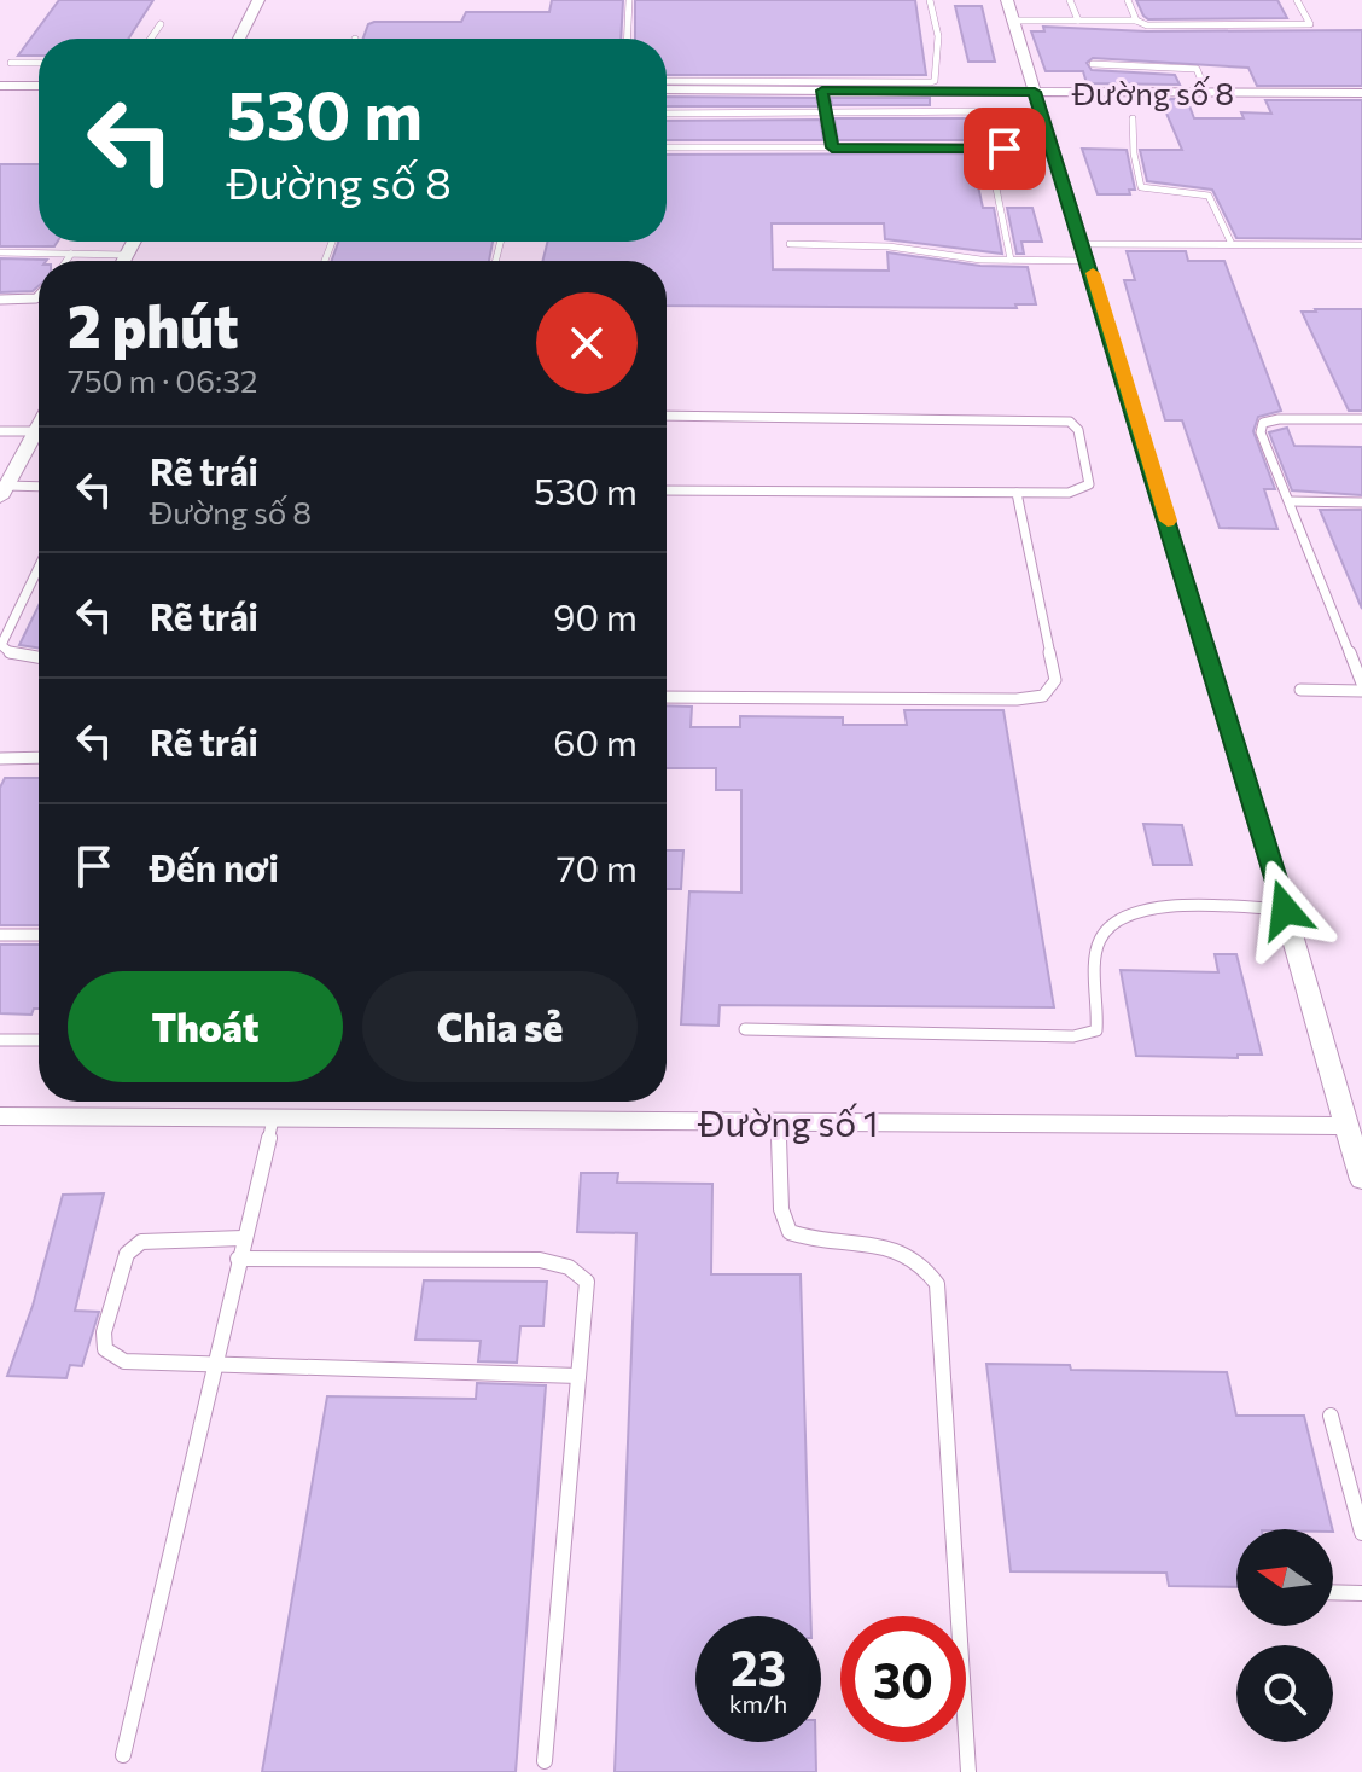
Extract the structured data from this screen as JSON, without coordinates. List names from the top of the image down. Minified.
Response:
{"streets":{"street":["Đường số 8","Đường số 1"]},"north":"left","page":{"turn":["530 m","Đường số 8"],"heading":["2 phút","750 m · 06:32"],"list":[{"name":"Rẽ trái","note":"Đường số 8","value":"530 m"},{"name":"Rẽ trái","value":"90 m"},{"name":"Rẽ trái","value":"60 m"},{"name":"Đến nơi","value":"70 m"}],"buttons":["Thoát","Chia sẻ"],"speed":"23 km/h","limit":"30"}}
